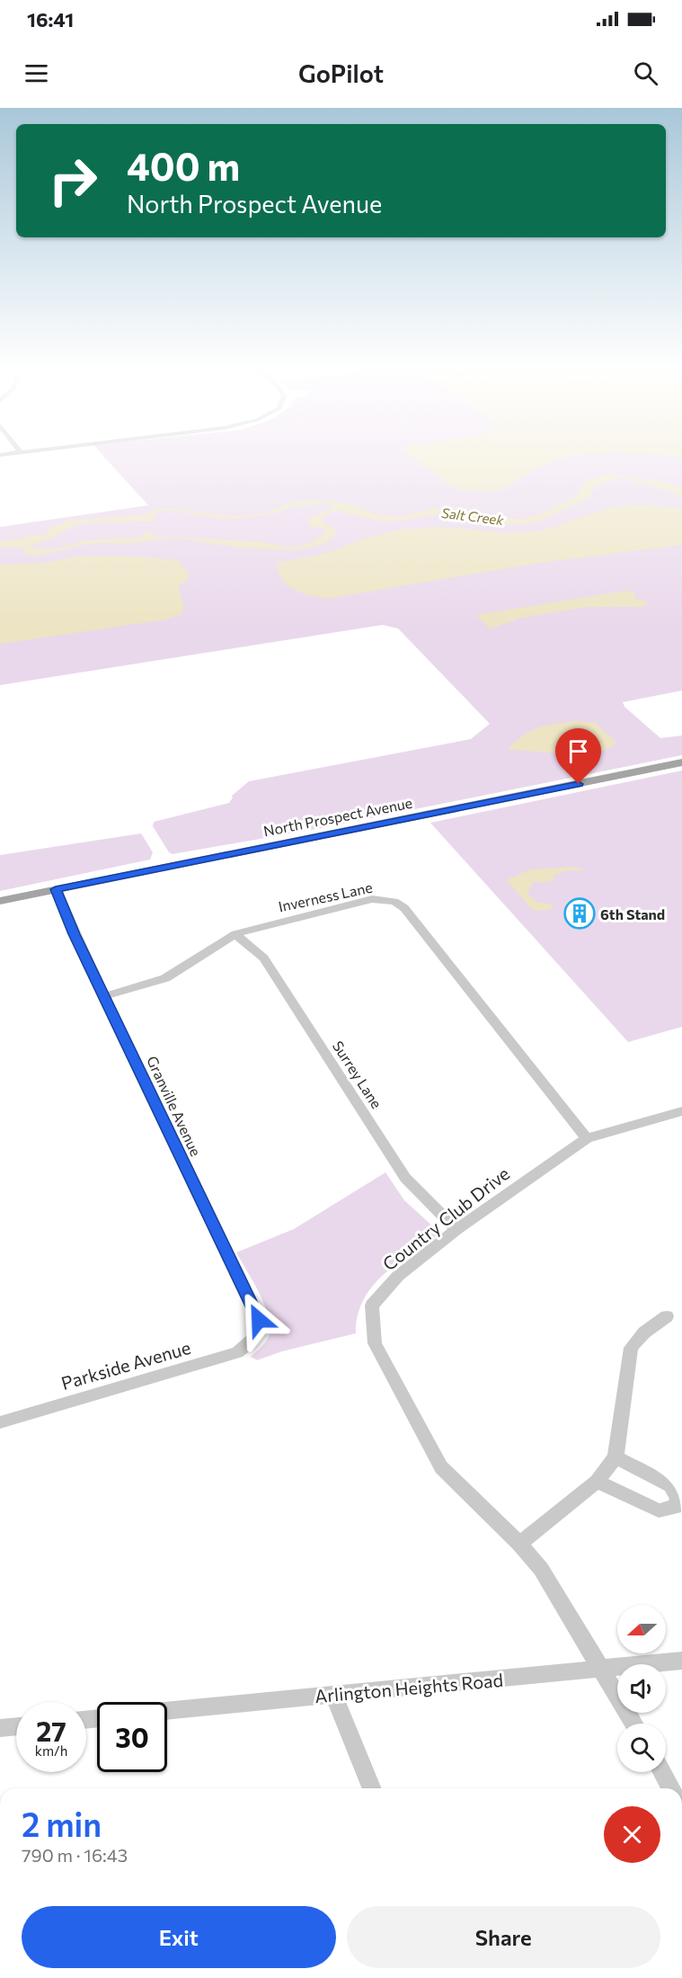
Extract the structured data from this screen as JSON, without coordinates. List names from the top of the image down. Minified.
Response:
{"streets":{"main road":["North Prospect Avenue"],"street":["Inverness Lane","Surrey Lane","Granville Avenue","Country Club Drive","Parkside Avenue","Arlington Heights Road"]},"crossings":[["North Prospect Avenue","Granville Avenue"],["Inverness Lane","Surrey Lane"],["Inverness Lane","Granville Avenue"],["Inverness Lane","Country Club Drive"],["Surrey Lane","Country Club Drive"],["Granville Avenue","Parkside Avenue"],["Country Club Drive","Arlington Heights Road"]],"water":["Salt Creek"],"places":{"building":["6th Stand"]},"north":"left","page":{"status":"16:41","header":"GoPilot","turn":["400 m","North Prospect Avenue"],"speed":"27 km/h","limit":"30","heading":["2 min","790 m · 16:43"],"buttons":["Exit","Share"]}}
